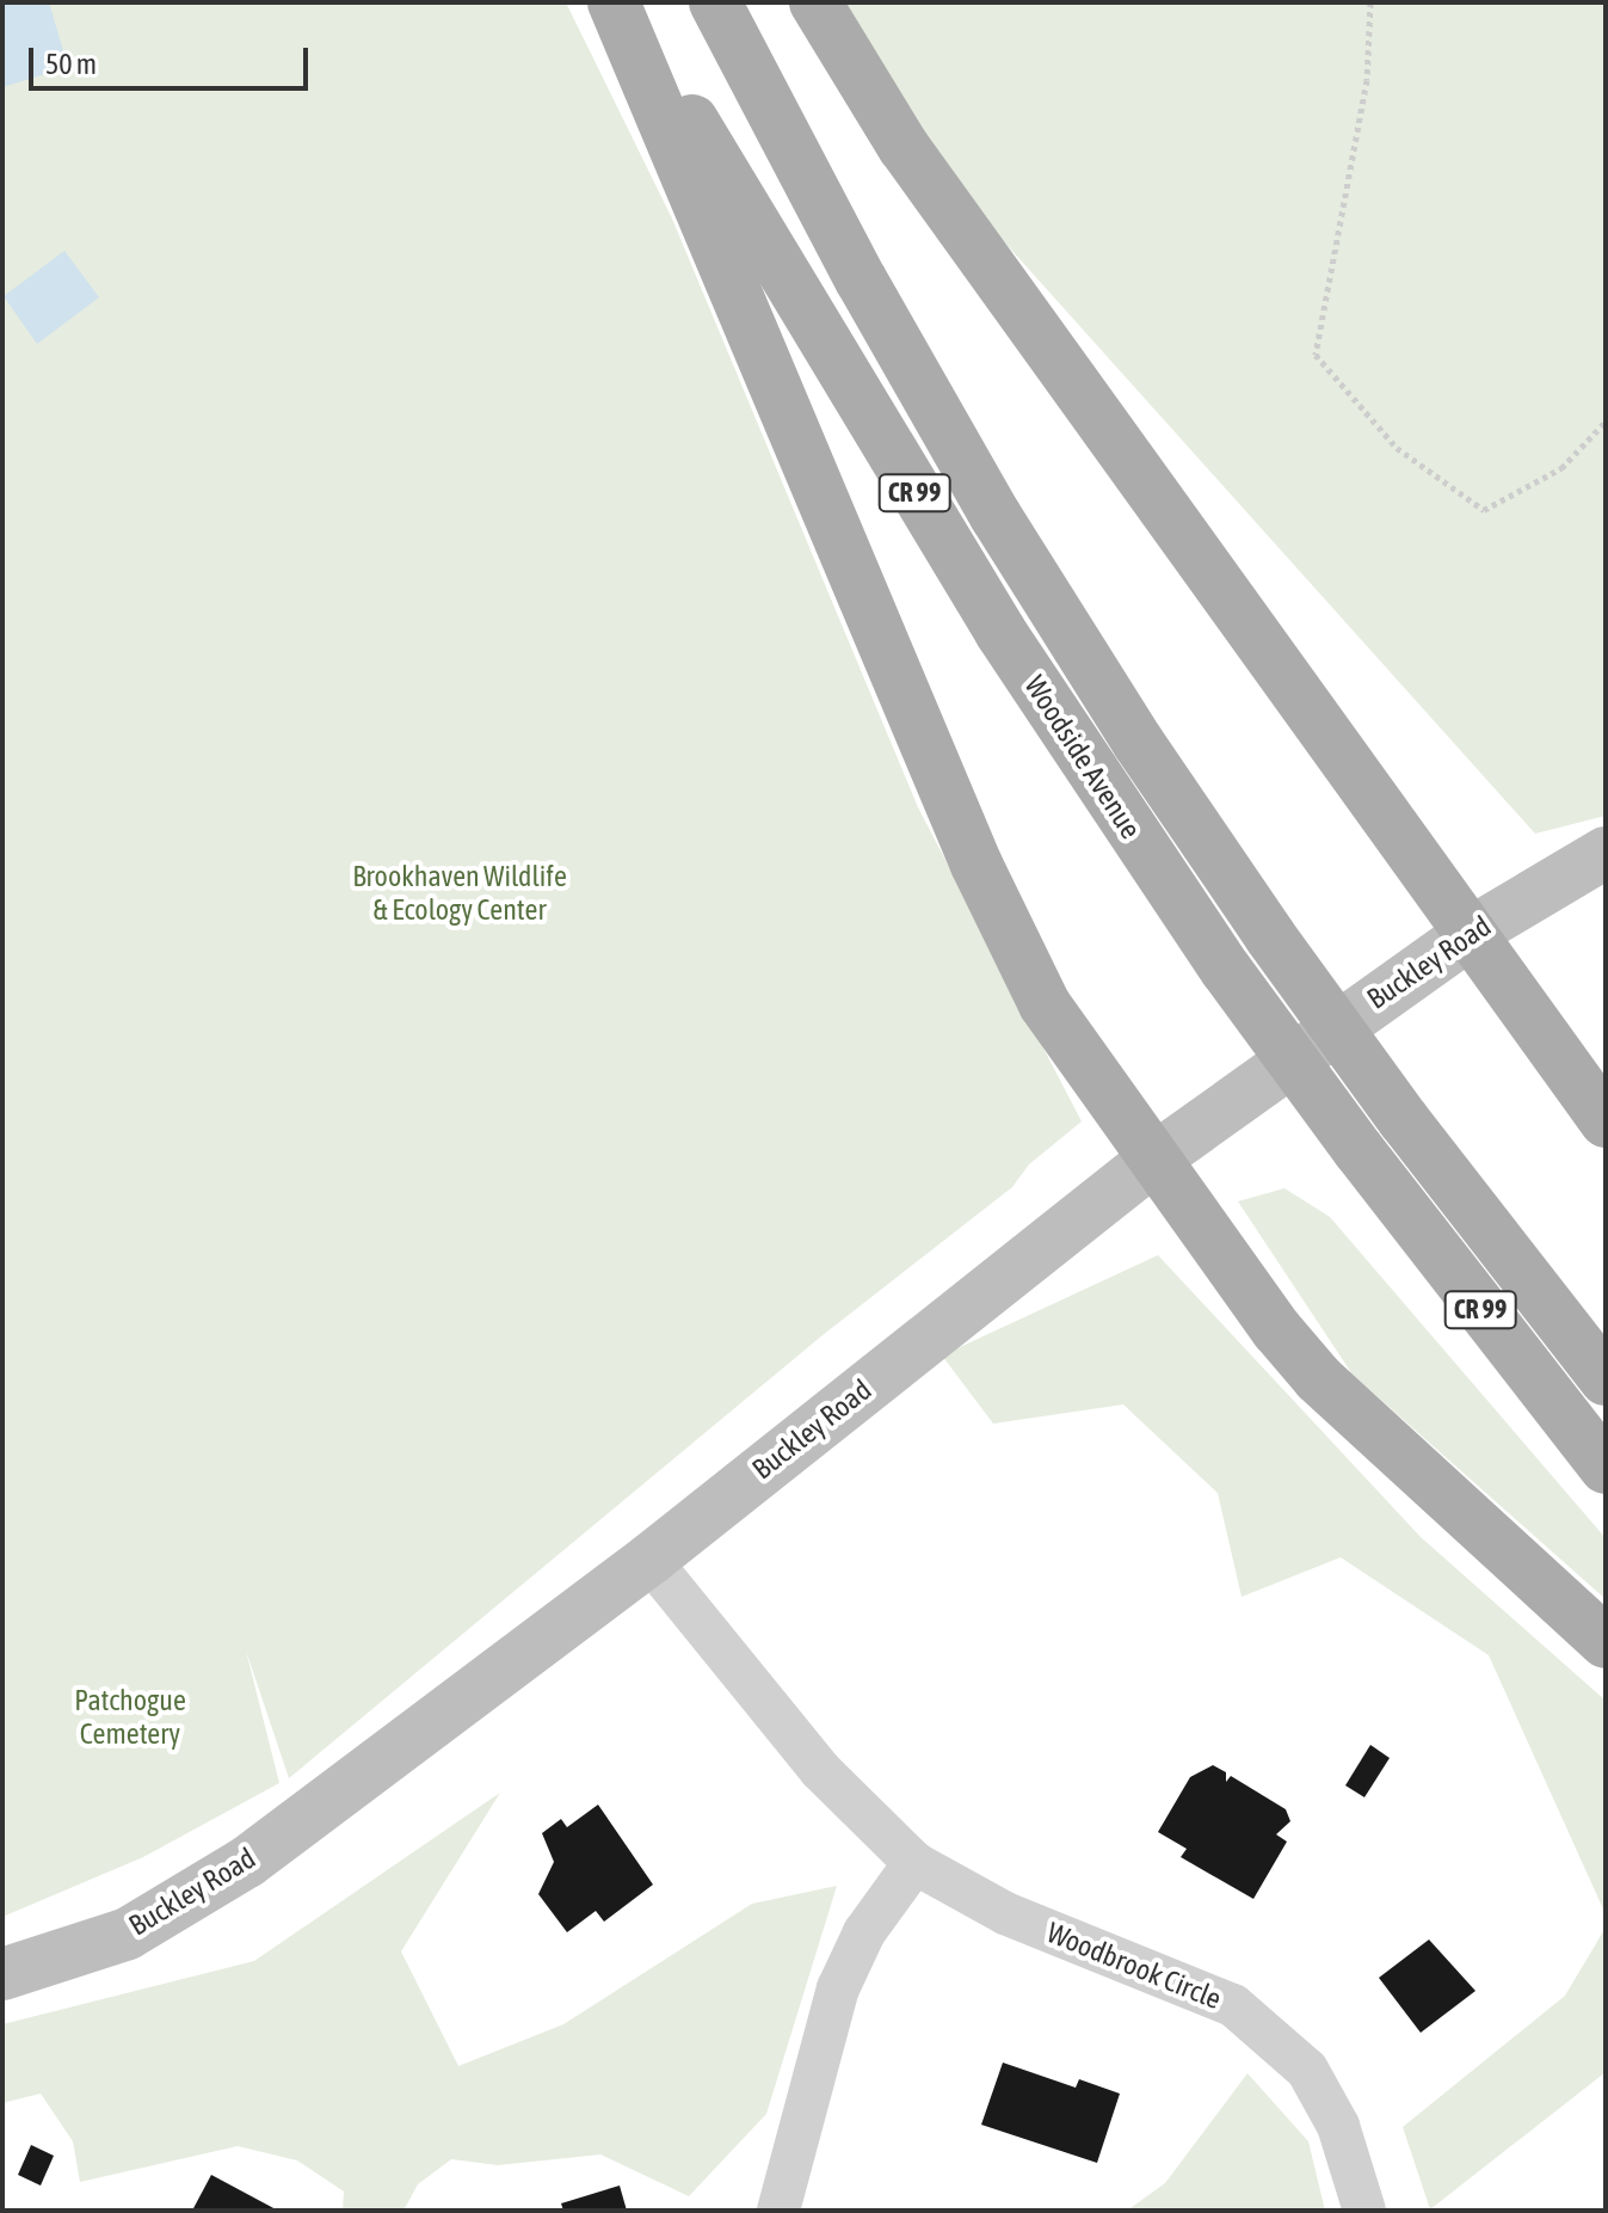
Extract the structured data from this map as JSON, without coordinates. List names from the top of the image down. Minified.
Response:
{"streets":{"main road":["CR 99","Woodside Avenue"],"street":["Buckley Road","Woodbrook Circle"]},"crossings":[["Buckley Road","Woodbrook Circle"]],"parks":["Brookhaven Wildlife & Ecology Center","Patchogue Cemetery"],"scale_bar":"50 m"}
